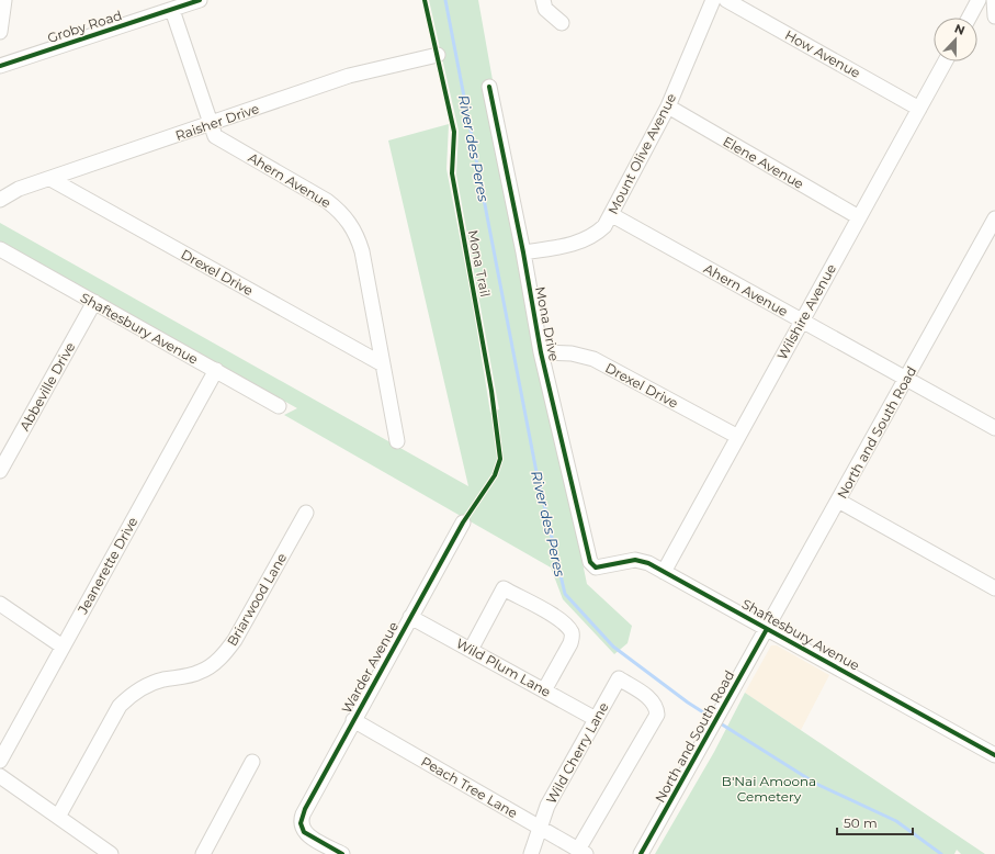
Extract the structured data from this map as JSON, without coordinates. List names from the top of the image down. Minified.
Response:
{"streets":{"street":["Groby Road","How Avenue","Raisher Drive","Mount Olive Avenue","Elene Avenue","Ahern Avenue","Drexel Drive","Wilshire Avenue","Mona Drive","Shaftesbury Avenue","Abbeville Drive","North and South Road","Jeanerette Drive","Briarwood Lane","Warder Avenue","Wild Plum Lane","Wild Cherry Lane","Peach Tree Lane"],"cycle path":["Mona Trail"]},"crossings":[["Groby Road","Ahern Avenue"],["How Avenue","Wilshire Avenue"],["Raisher Drive","Ahern Avenue"],["Raisher Drive","Drexel Drive"],["Mount Olive Avenue","Elene Avenue"],["Mount Olive Avenue","Ahern Avenue"],["Mount Olive Avenue","Mona Drive"],["Elene Avenue","Wilshire Avenue"],["Ahern Avenue","Drexel Drive"],["Ahern Avenue","Wilshire Avenue"],["Ahern Avenue","North and South Road"],["Drexel Drive","Wilshire Avenue"],["Drexel Drive","Mona Drive"],["Wilshire Avenue","Shaftesbury Avenue"],["Mona Drive","Shaftesbury Avenue"],["Shaftesbury Avenue","Abbeville Drive"],["Shaftesbury Avenue","North and South Road"],["Shaftesbury Avenue","Jeanerette Drive"],["Warder Avenue","Wild Plum Lane"],["Warder Avenue","Peach Tree Lane"],["Wild Plum Lane","Wild Cherry Lane"],["Wild Cherry Lane","Peach Tree Lane"]],"water":["River des Peres"],"parks":["B'Nai Amoona Cemetery"],"scale_bar":"50 m","north":"top"}
